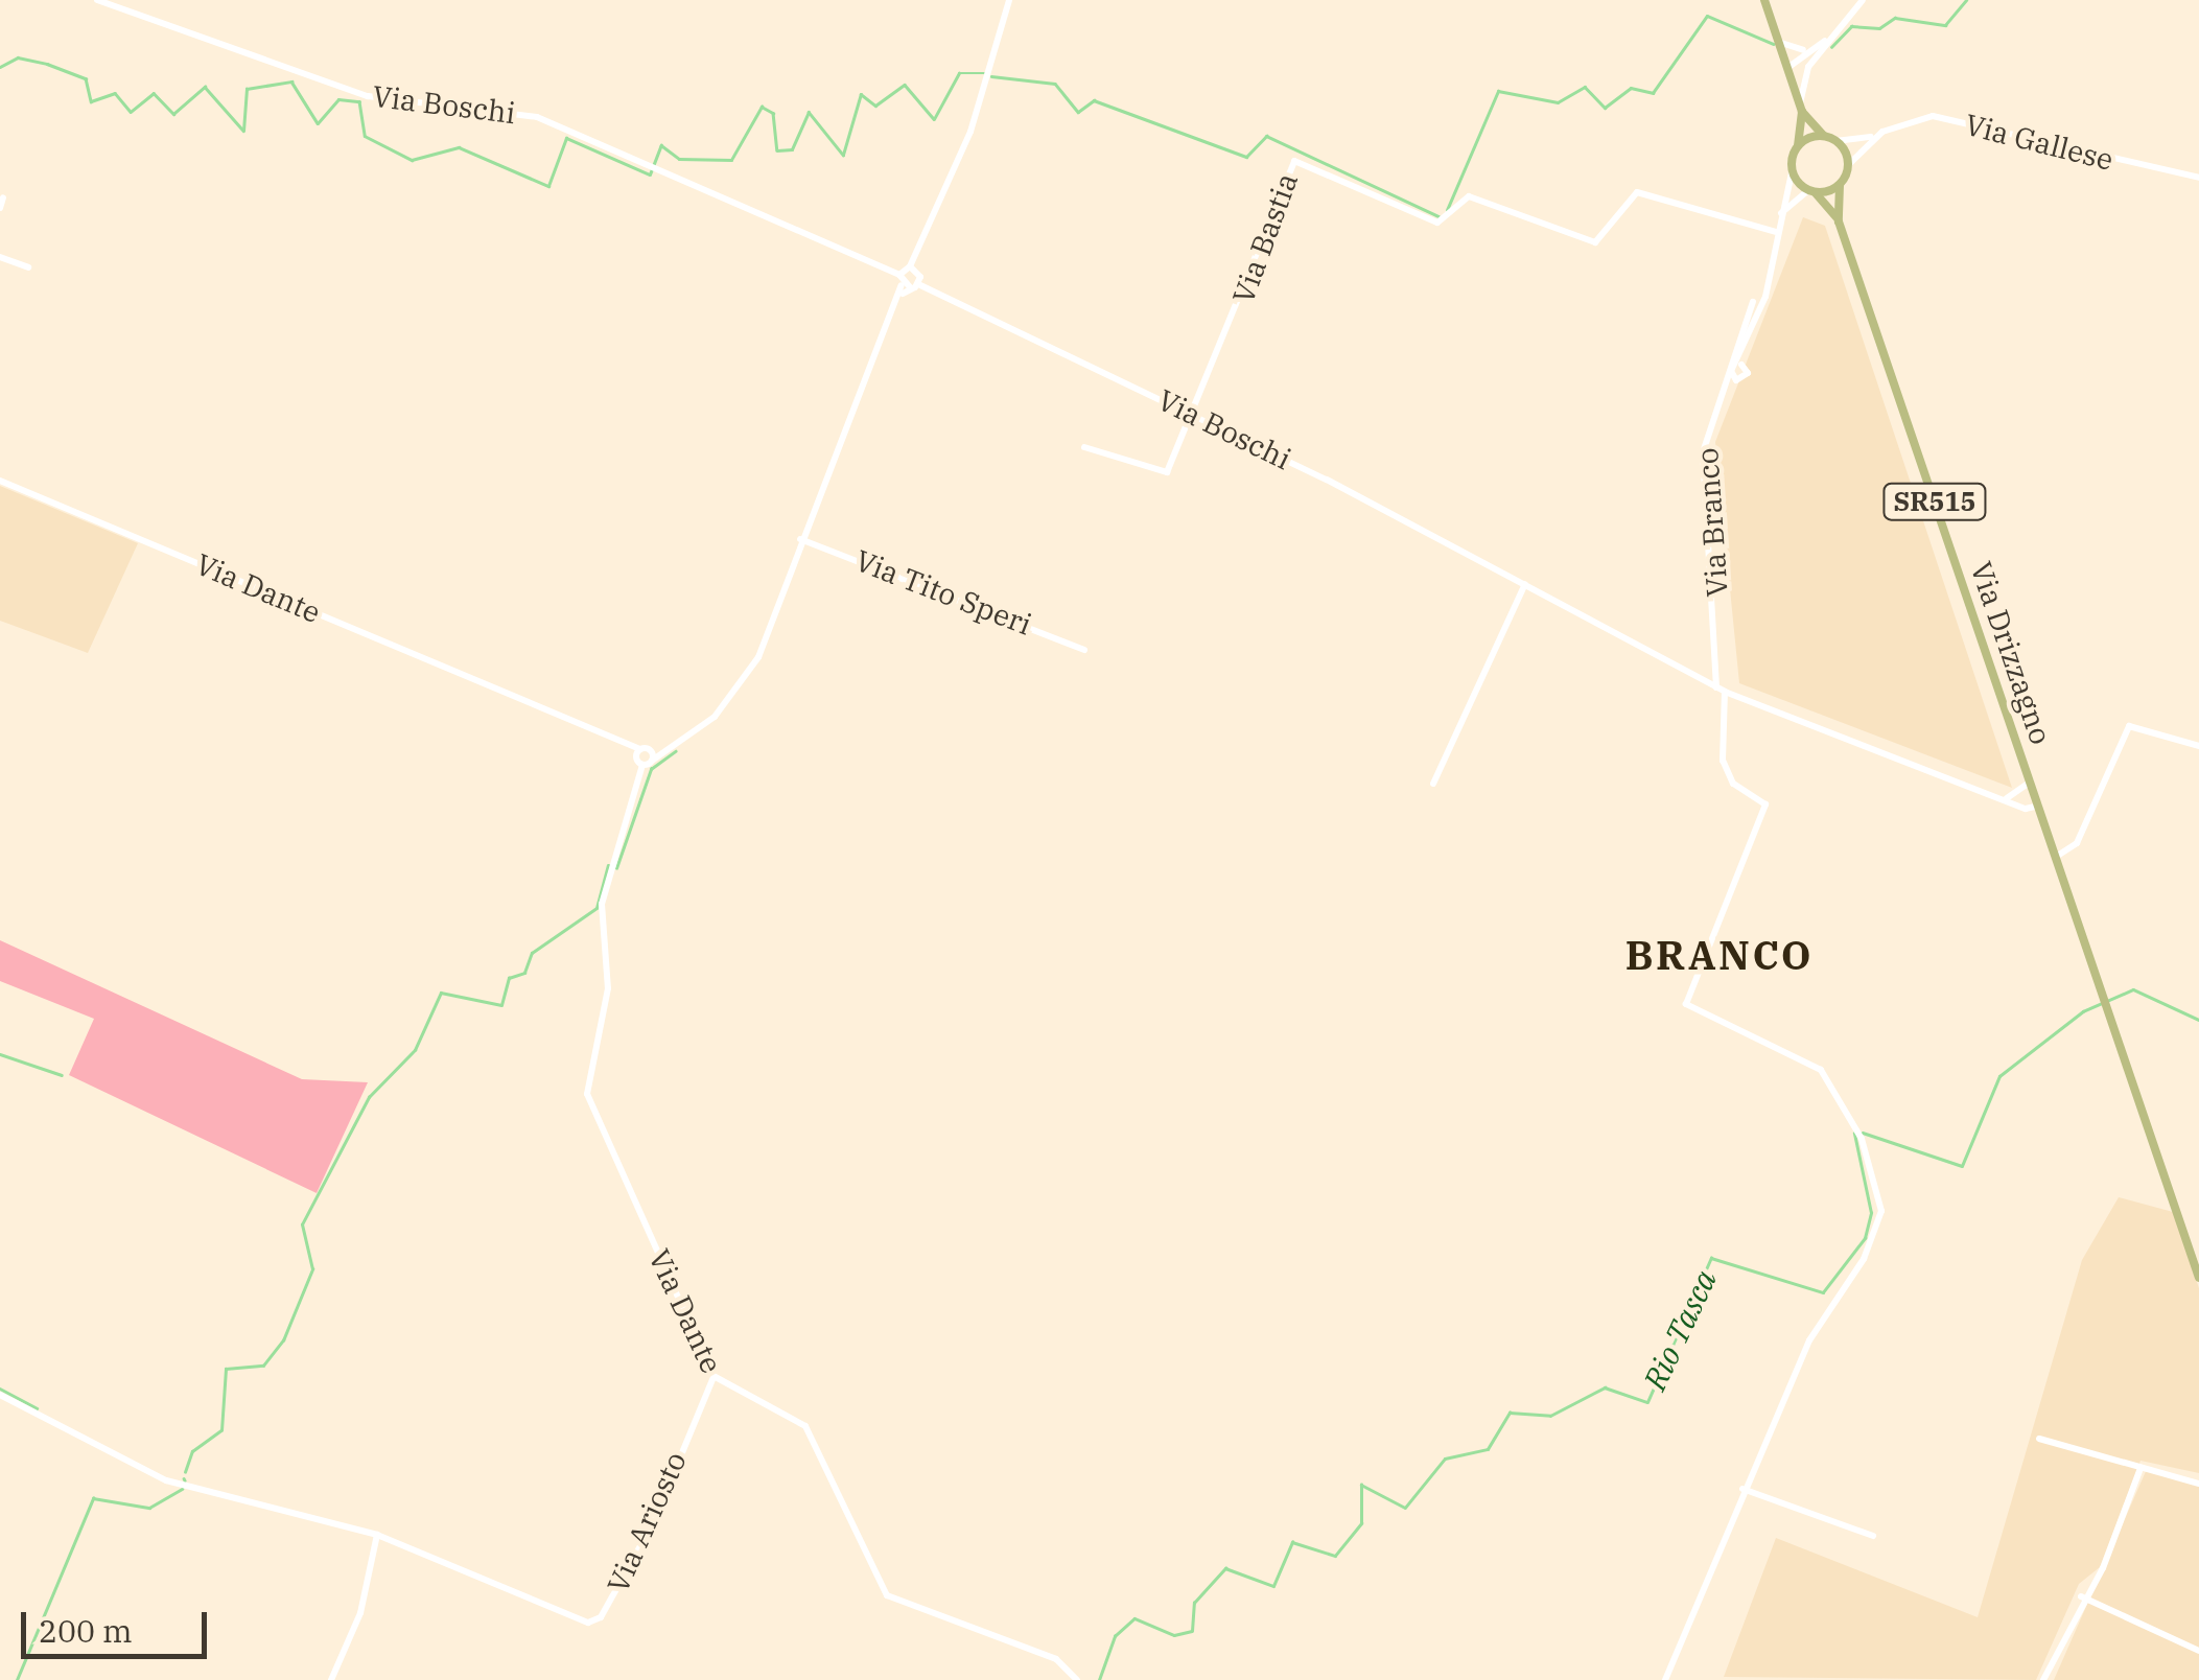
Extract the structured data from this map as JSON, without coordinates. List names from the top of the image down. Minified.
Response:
{"streets":{"main road":["SR515","Via Drizzagno"],"street":["Via Boschi","Via Gallese","Via Bastia","Via Branco","Via Dante","Via Tito Speri","Via Ariosto"]},"crossings":[["Via Boschi","Via Bastia"],["Via Boschi","Via Branco"],["Via Boschi","Via Drizzagno"],["Via Gallese","Via Drizzagno"],["Via Dante","Via Ariosto"]],"districts":["BRANCO"],"water":["Rio Tasca"],"scale_bar":"200 m"}
